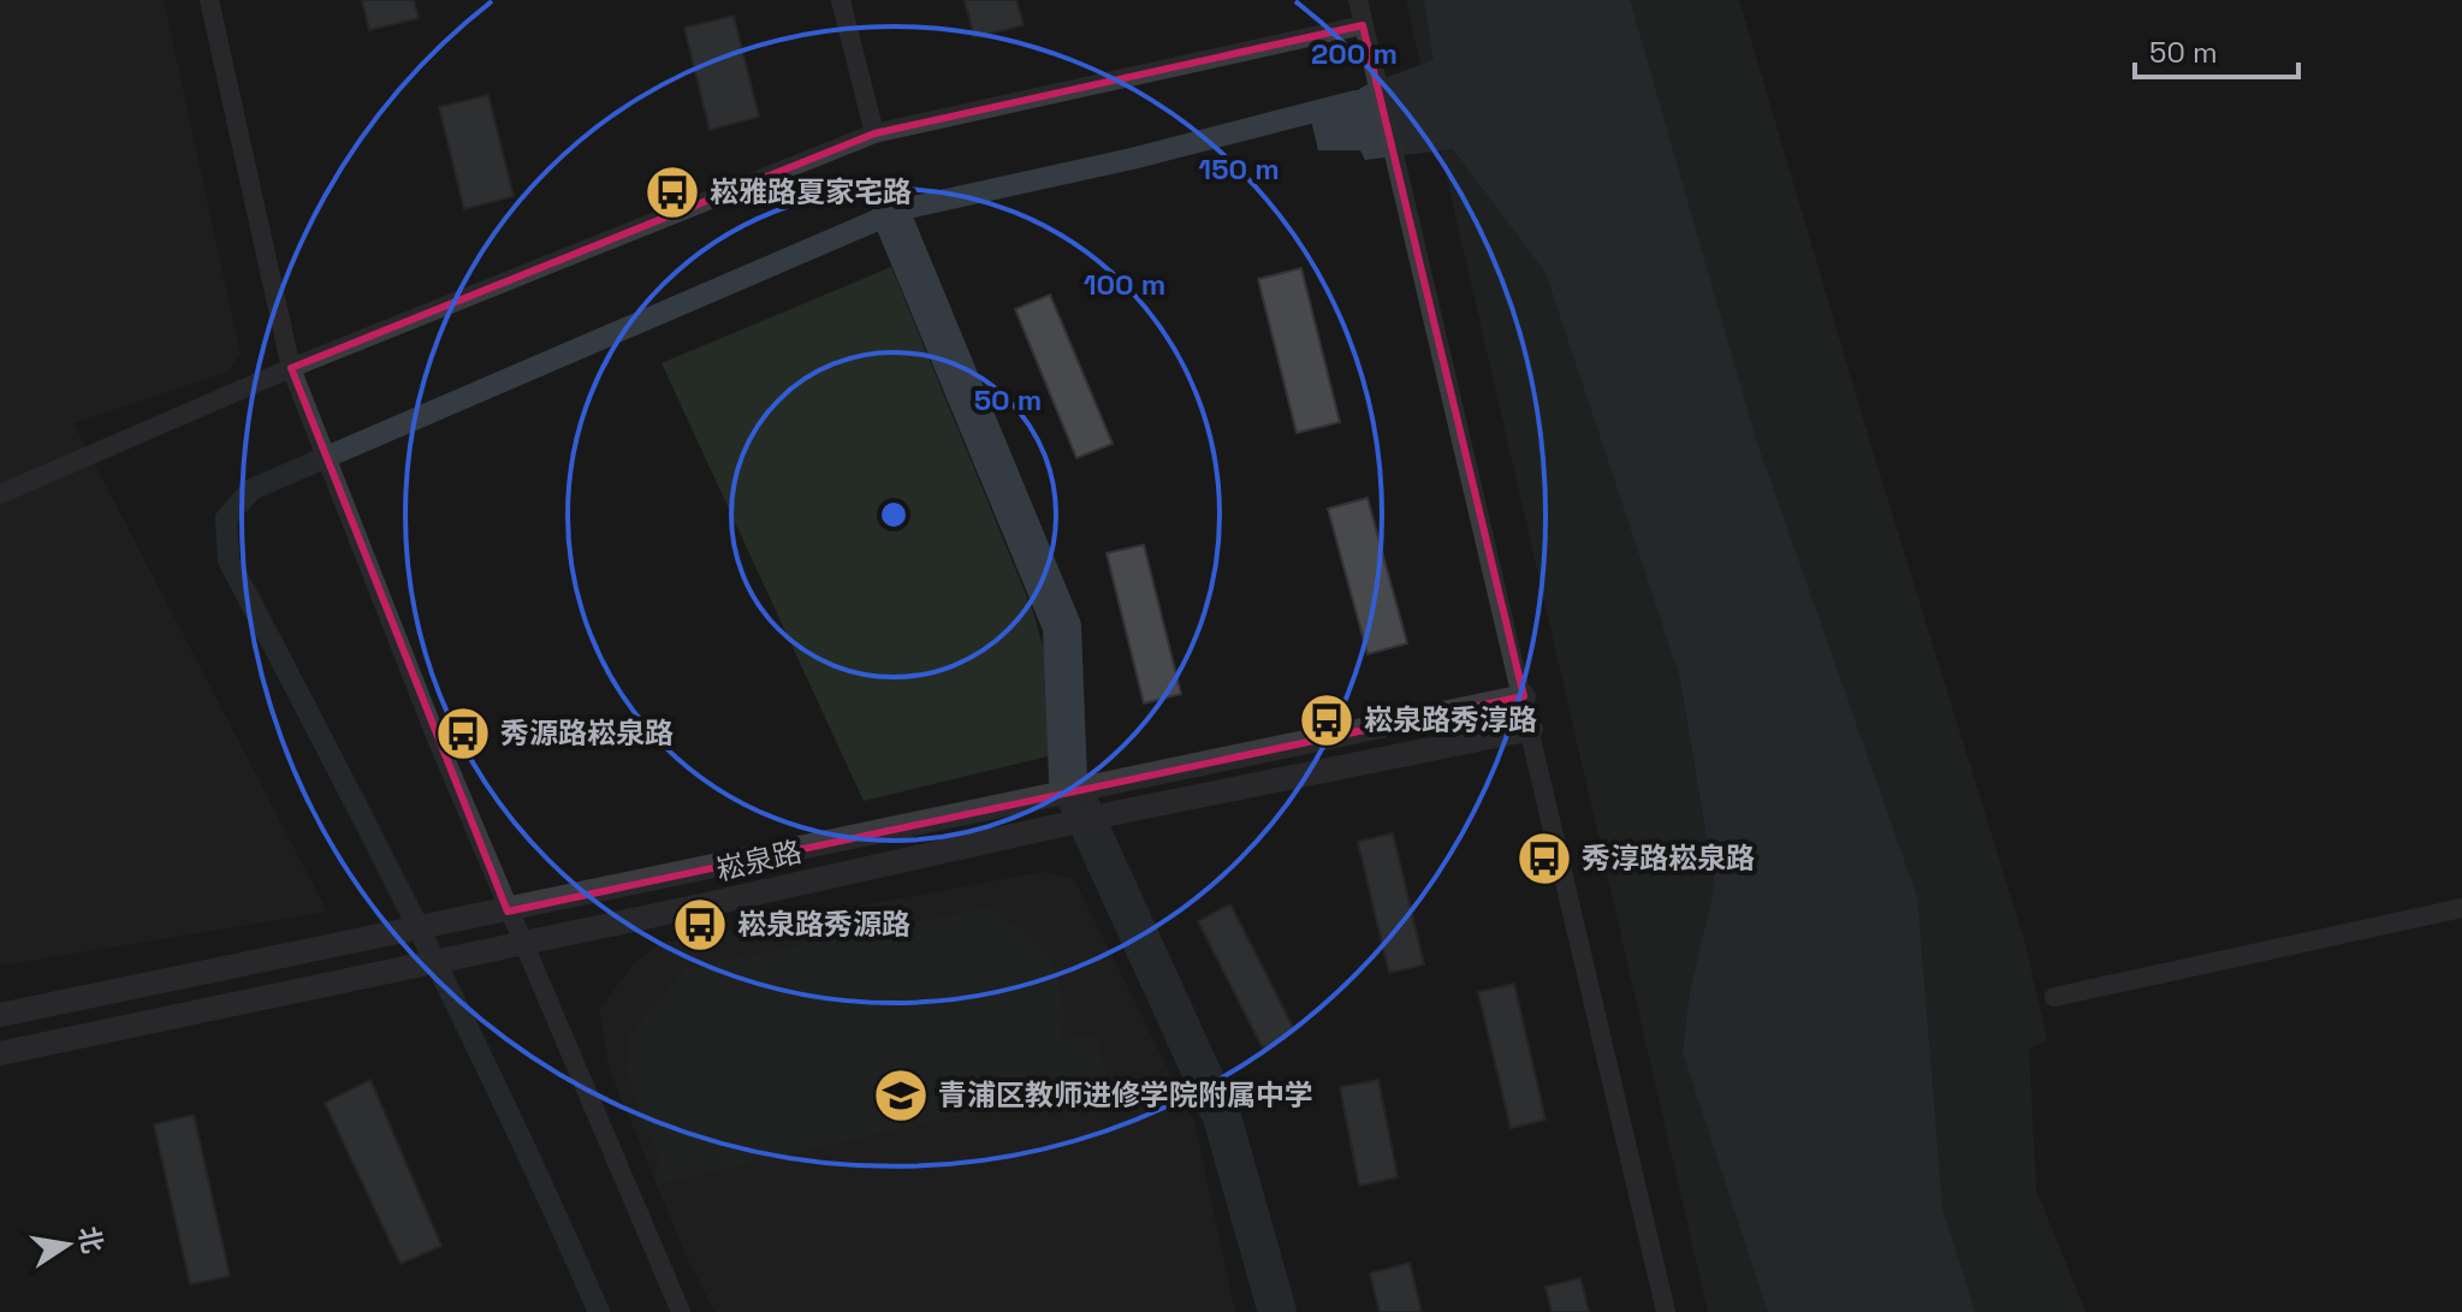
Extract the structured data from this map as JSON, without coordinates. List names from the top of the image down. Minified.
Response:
{"streets":{"street":["崧泉路"]},"places":{"bus stop":["崧雅路夏家宅路","崧泉路秀淳路","秀源路崧泉路","秀淳路崧泉路","崧泉路秀源路"],"school or university":["青浦区教师进修学院附属中学"]},"scale_bar":"50 m","north":"right","rings":["200 m","150 m","100 m","50 m"]}
